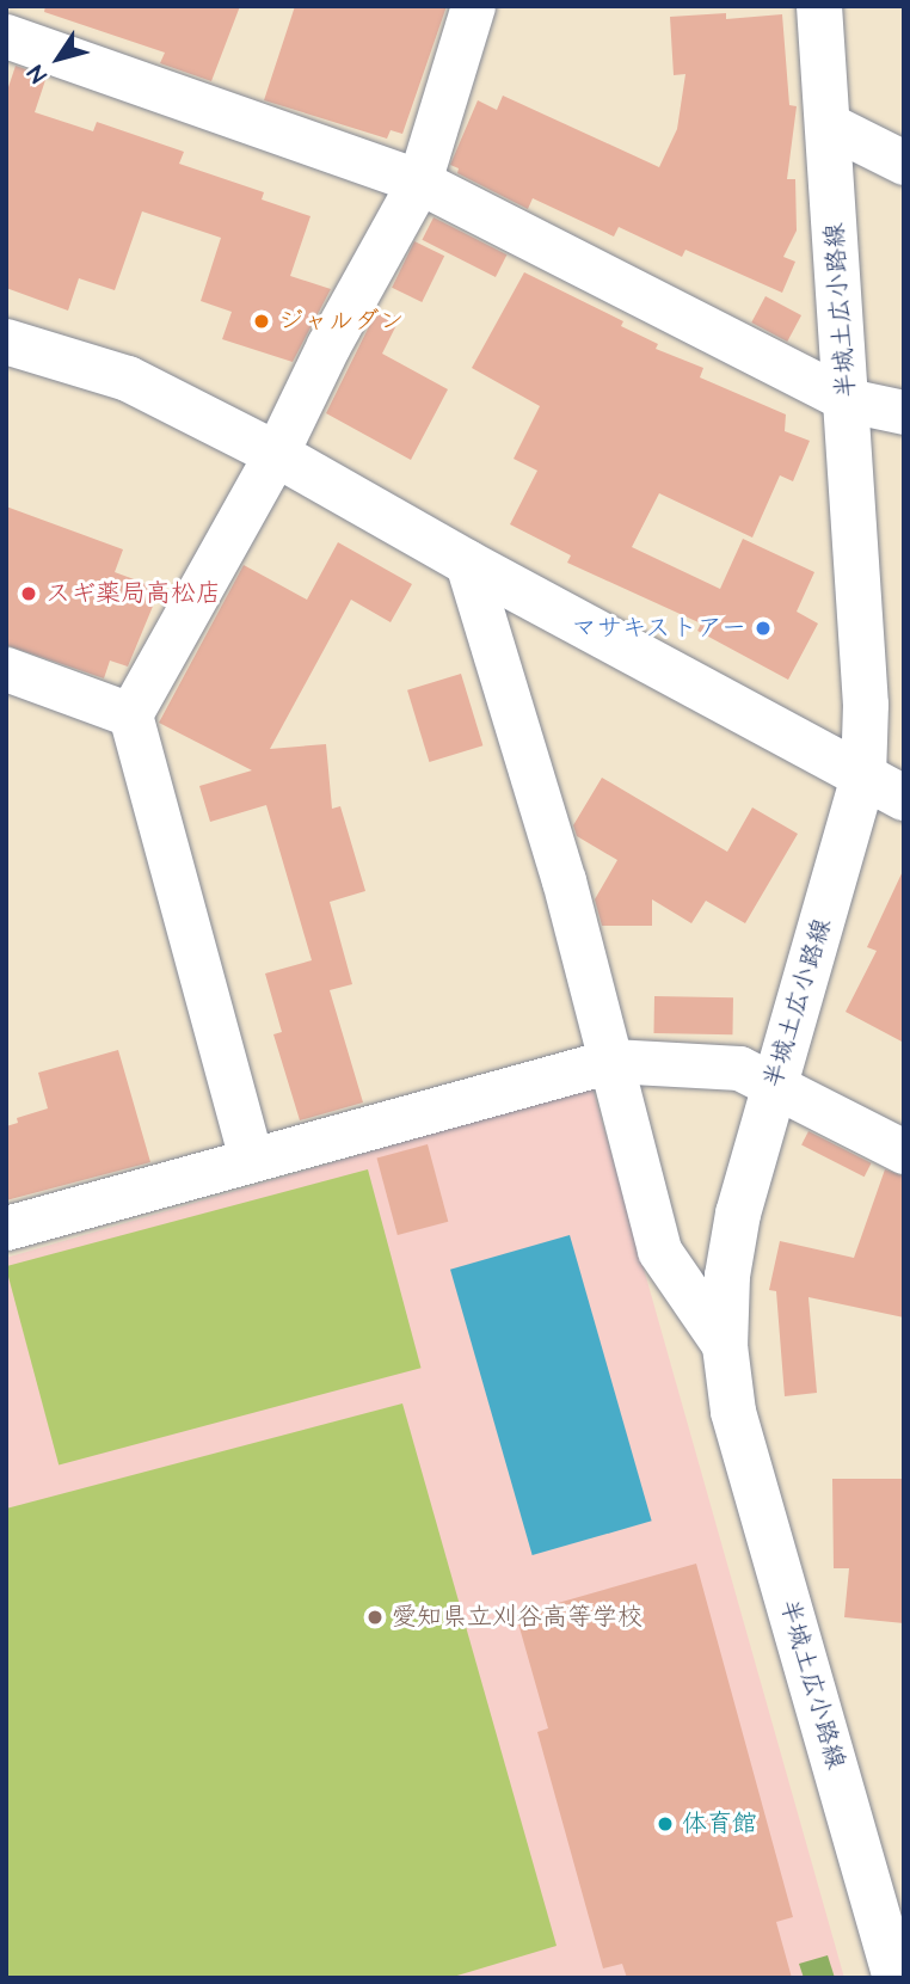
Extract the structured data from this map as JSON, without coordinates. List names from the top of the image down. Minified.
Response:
{"streets":{"main road":["半城土広小路線"]},"places":["ジャルダン","スギ薬局高松店","マサキストアー","愛知県立刈谷高等学校","体育館"],"north":"bottom left"}
